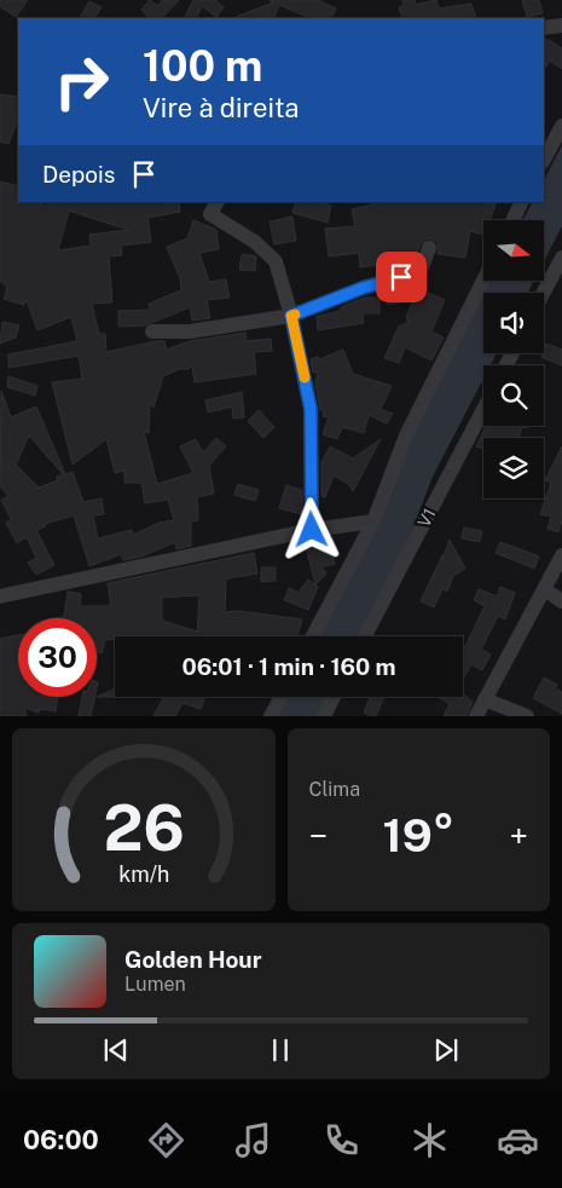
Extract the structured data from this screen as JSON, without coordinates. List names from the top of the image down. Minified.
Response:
{"streets":{"street":["V1"]},"north":"right","page":{"turn":["100 m","Vire à direita"],"then":"Depois","limit":"30","trip":"06:01 · 1 min · 160 m","tile":"Clima","heat":["−","19°","+"],"song":["Golden Hour","Lumen"],"tabs":"06:00","gauge":["26","km/h"]}}
